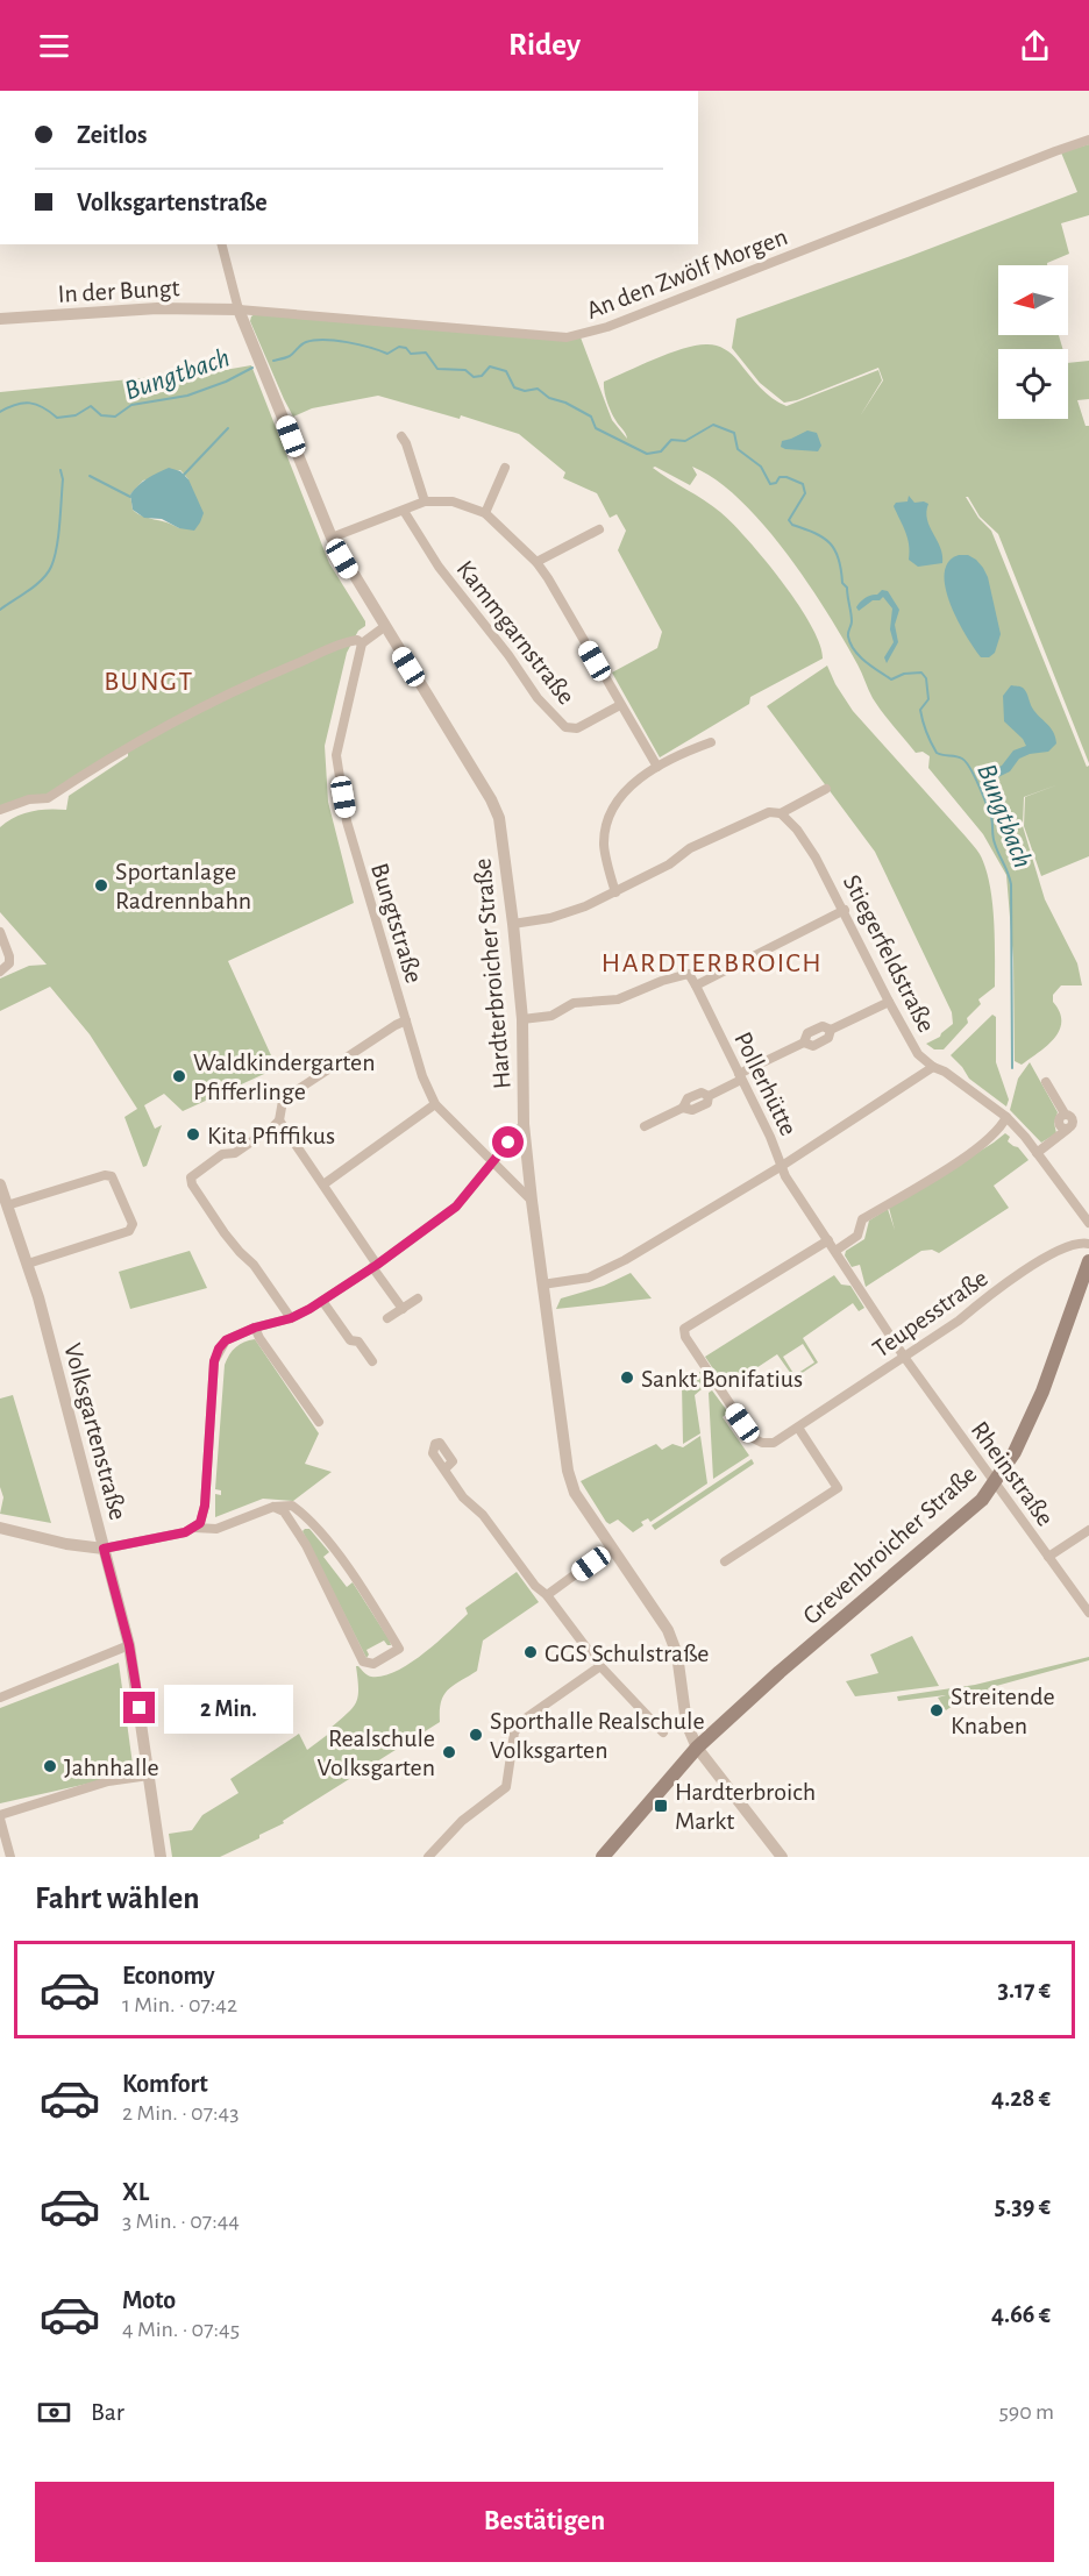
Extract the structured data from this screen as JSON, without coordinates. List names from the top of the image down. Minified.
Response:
{"streets":{"main road":["Grevenbroicher Straße"],"street":["An den Zwölf Morgen","In der Bungt","Kammgarnstraße","Bungtstraße","Stiegerfeldstraße","Hardterbroicher Straße","Pollerhütte","Teupesstraße","Volksgartenstraße","Rheinstraße"]},"crossings":[["An den Zwölf Morgen","In der Bungt"],["An den Zwölf Morgen","Hardterbroicher Straße"],["In der Bungt","Hardterbroicher Straße"],["Bungtstraße","Hardterbroicher Straße"],["Hardterbroicher Straße","Grevenbroicher Straße"],["Pollerhütte","Teupesstraße"],["Pollerhütte","Rheinstraße"],["Teupesstraße","Rheinstraße"],["Rheinstraße","Grevenbroicher Straße"]],"districts":["BUNGT","HARDTERBROICH"],"water":["Bungtbach"],"places":{"other":["Sportanlage Radrennbahn","Waldkindergarten Pfifferlinge","Kita Pfiffikus","Sankt Bonifatius","GGS Schulstraße","Streitende Knaben","Sporthalle Realschule Volksgarten","Realschule Volksgarten","Jahnhalle"],"transit":["Hardterbroich Markt"]},"north":"left","page":{"header":"Ridey","banner":["Zeitlos","Volksgartenstraße"],"bubble":"2 Min.","heading":"Fahrt wählen","list":[{"name":"Economy","note":"1 Min. · 07:42","value":"3.17 €"},{"name":"Komfort","note":"2 Min. · 07:43","value":"4.28 €"},{"name":"XL","note":"3 Min. · 07:44","value":"5.39 €"},{"name":"Moto","note":"4 Min. · 07:45","value":"4.66 €"}],"pay":["Bar","590 m"],"buttons":"Bestätigen"}}
